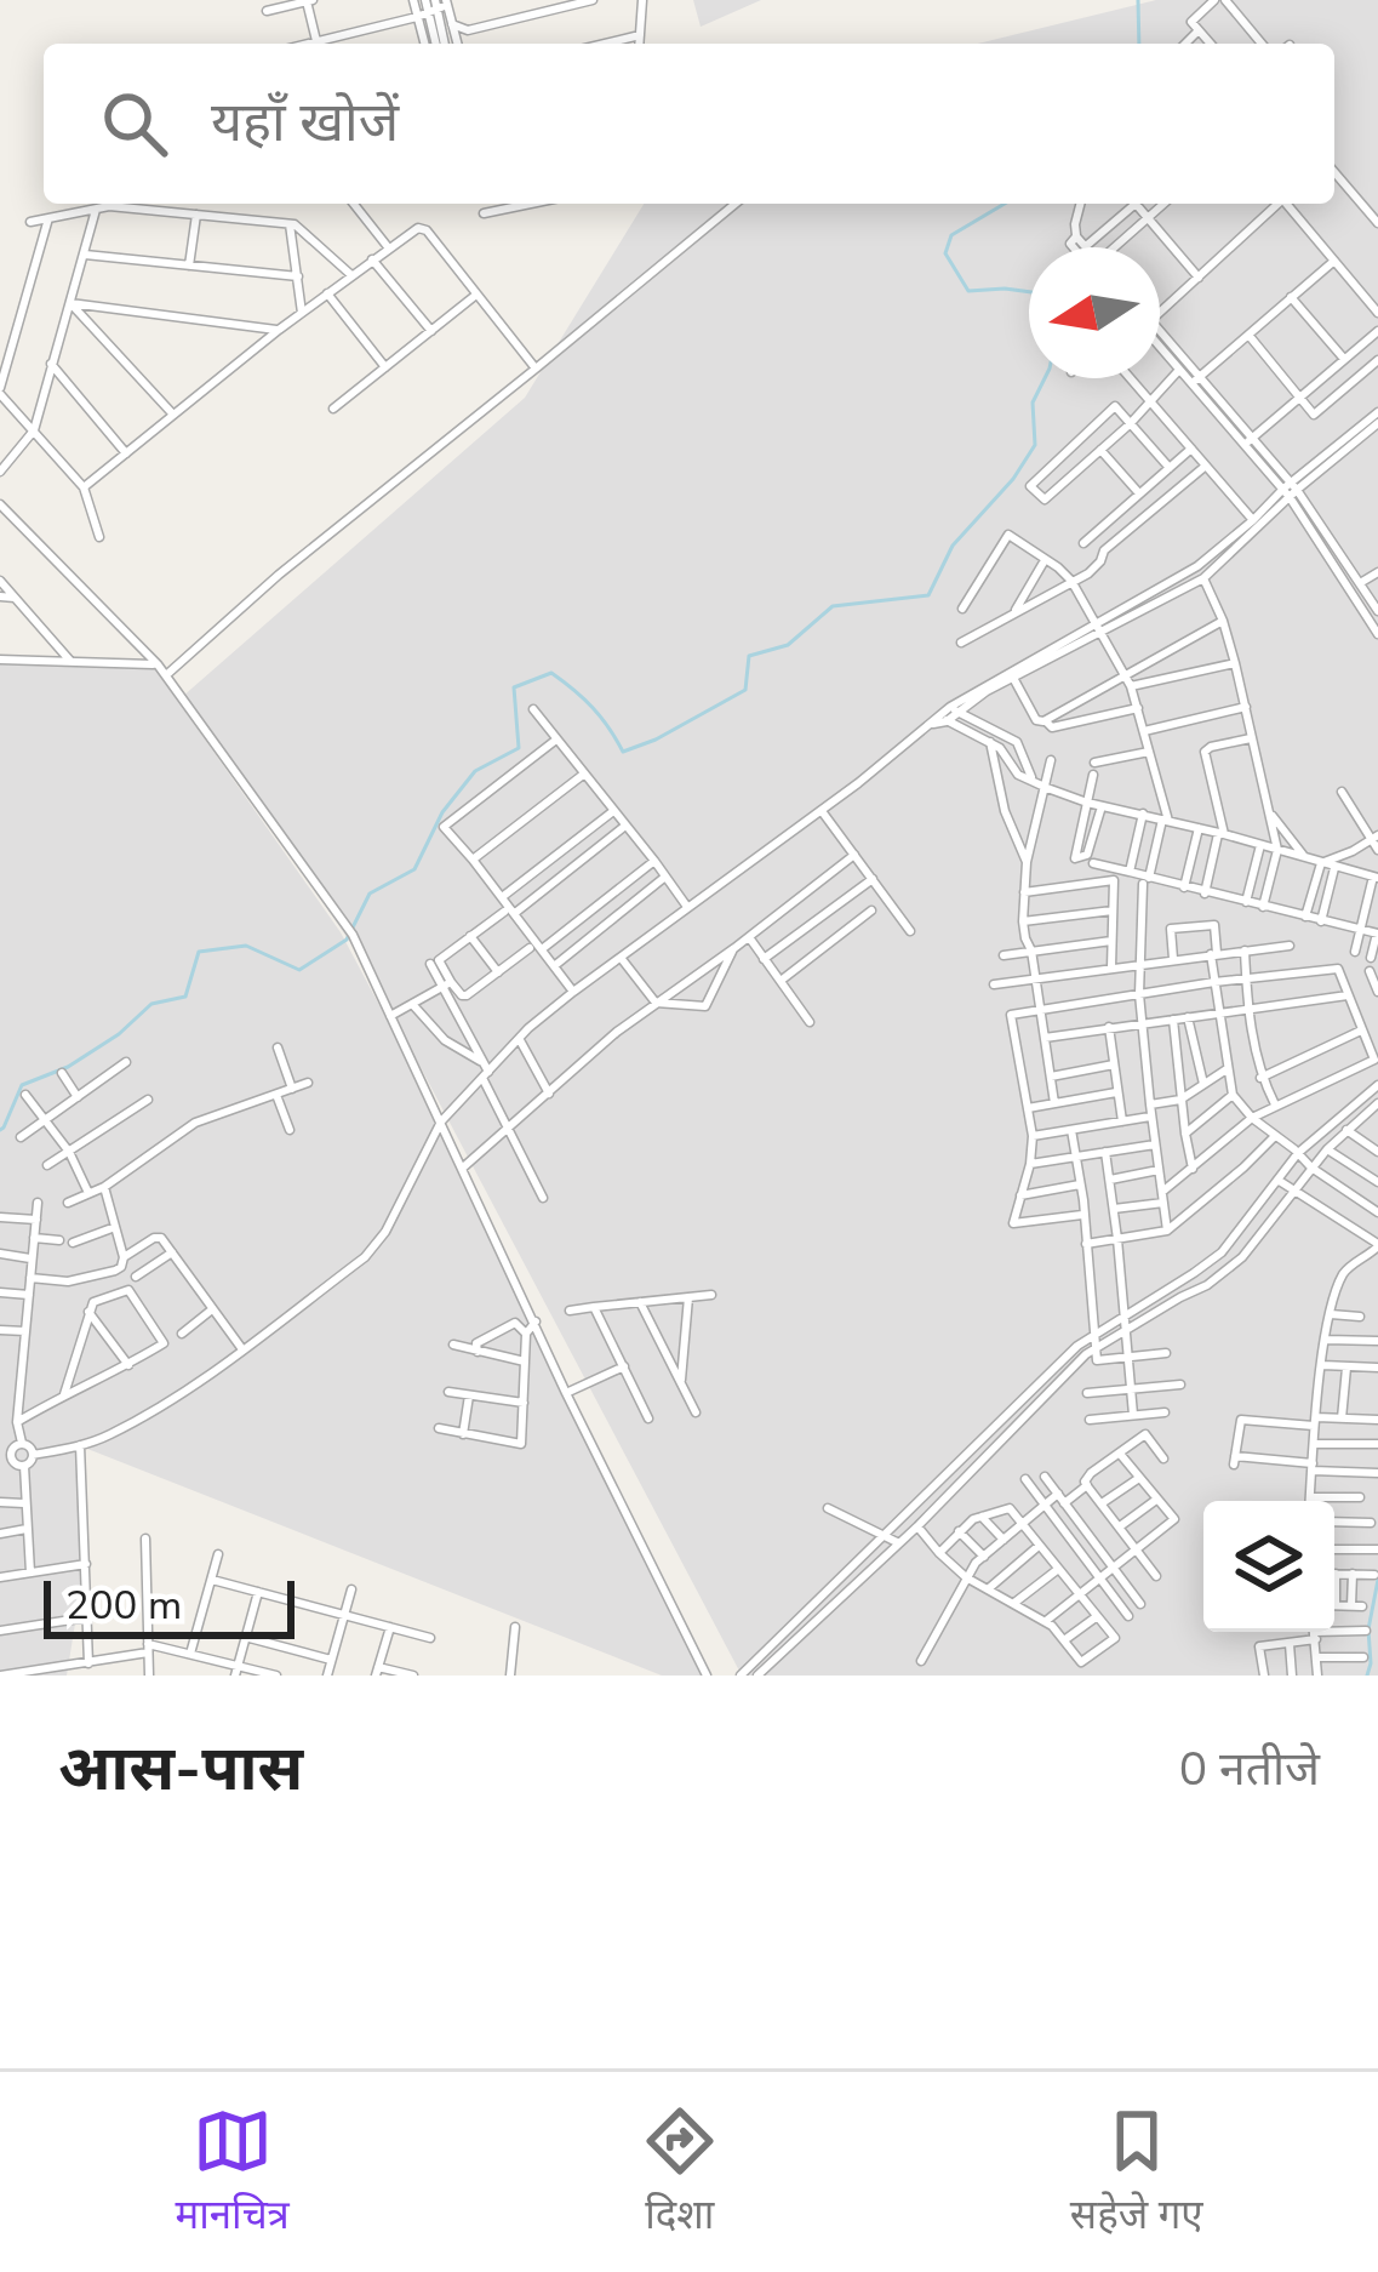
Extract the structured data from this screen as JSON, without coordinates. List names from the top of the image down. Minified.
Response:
{"scale_bar":"200 m","north":"left","page":{"search":"यहाँ खोजें","scale":"200 m","heading":["आस-पास","0 नतीजे"],"nav":["मानचित्र","दिशा","सहेजे गए"]}}
